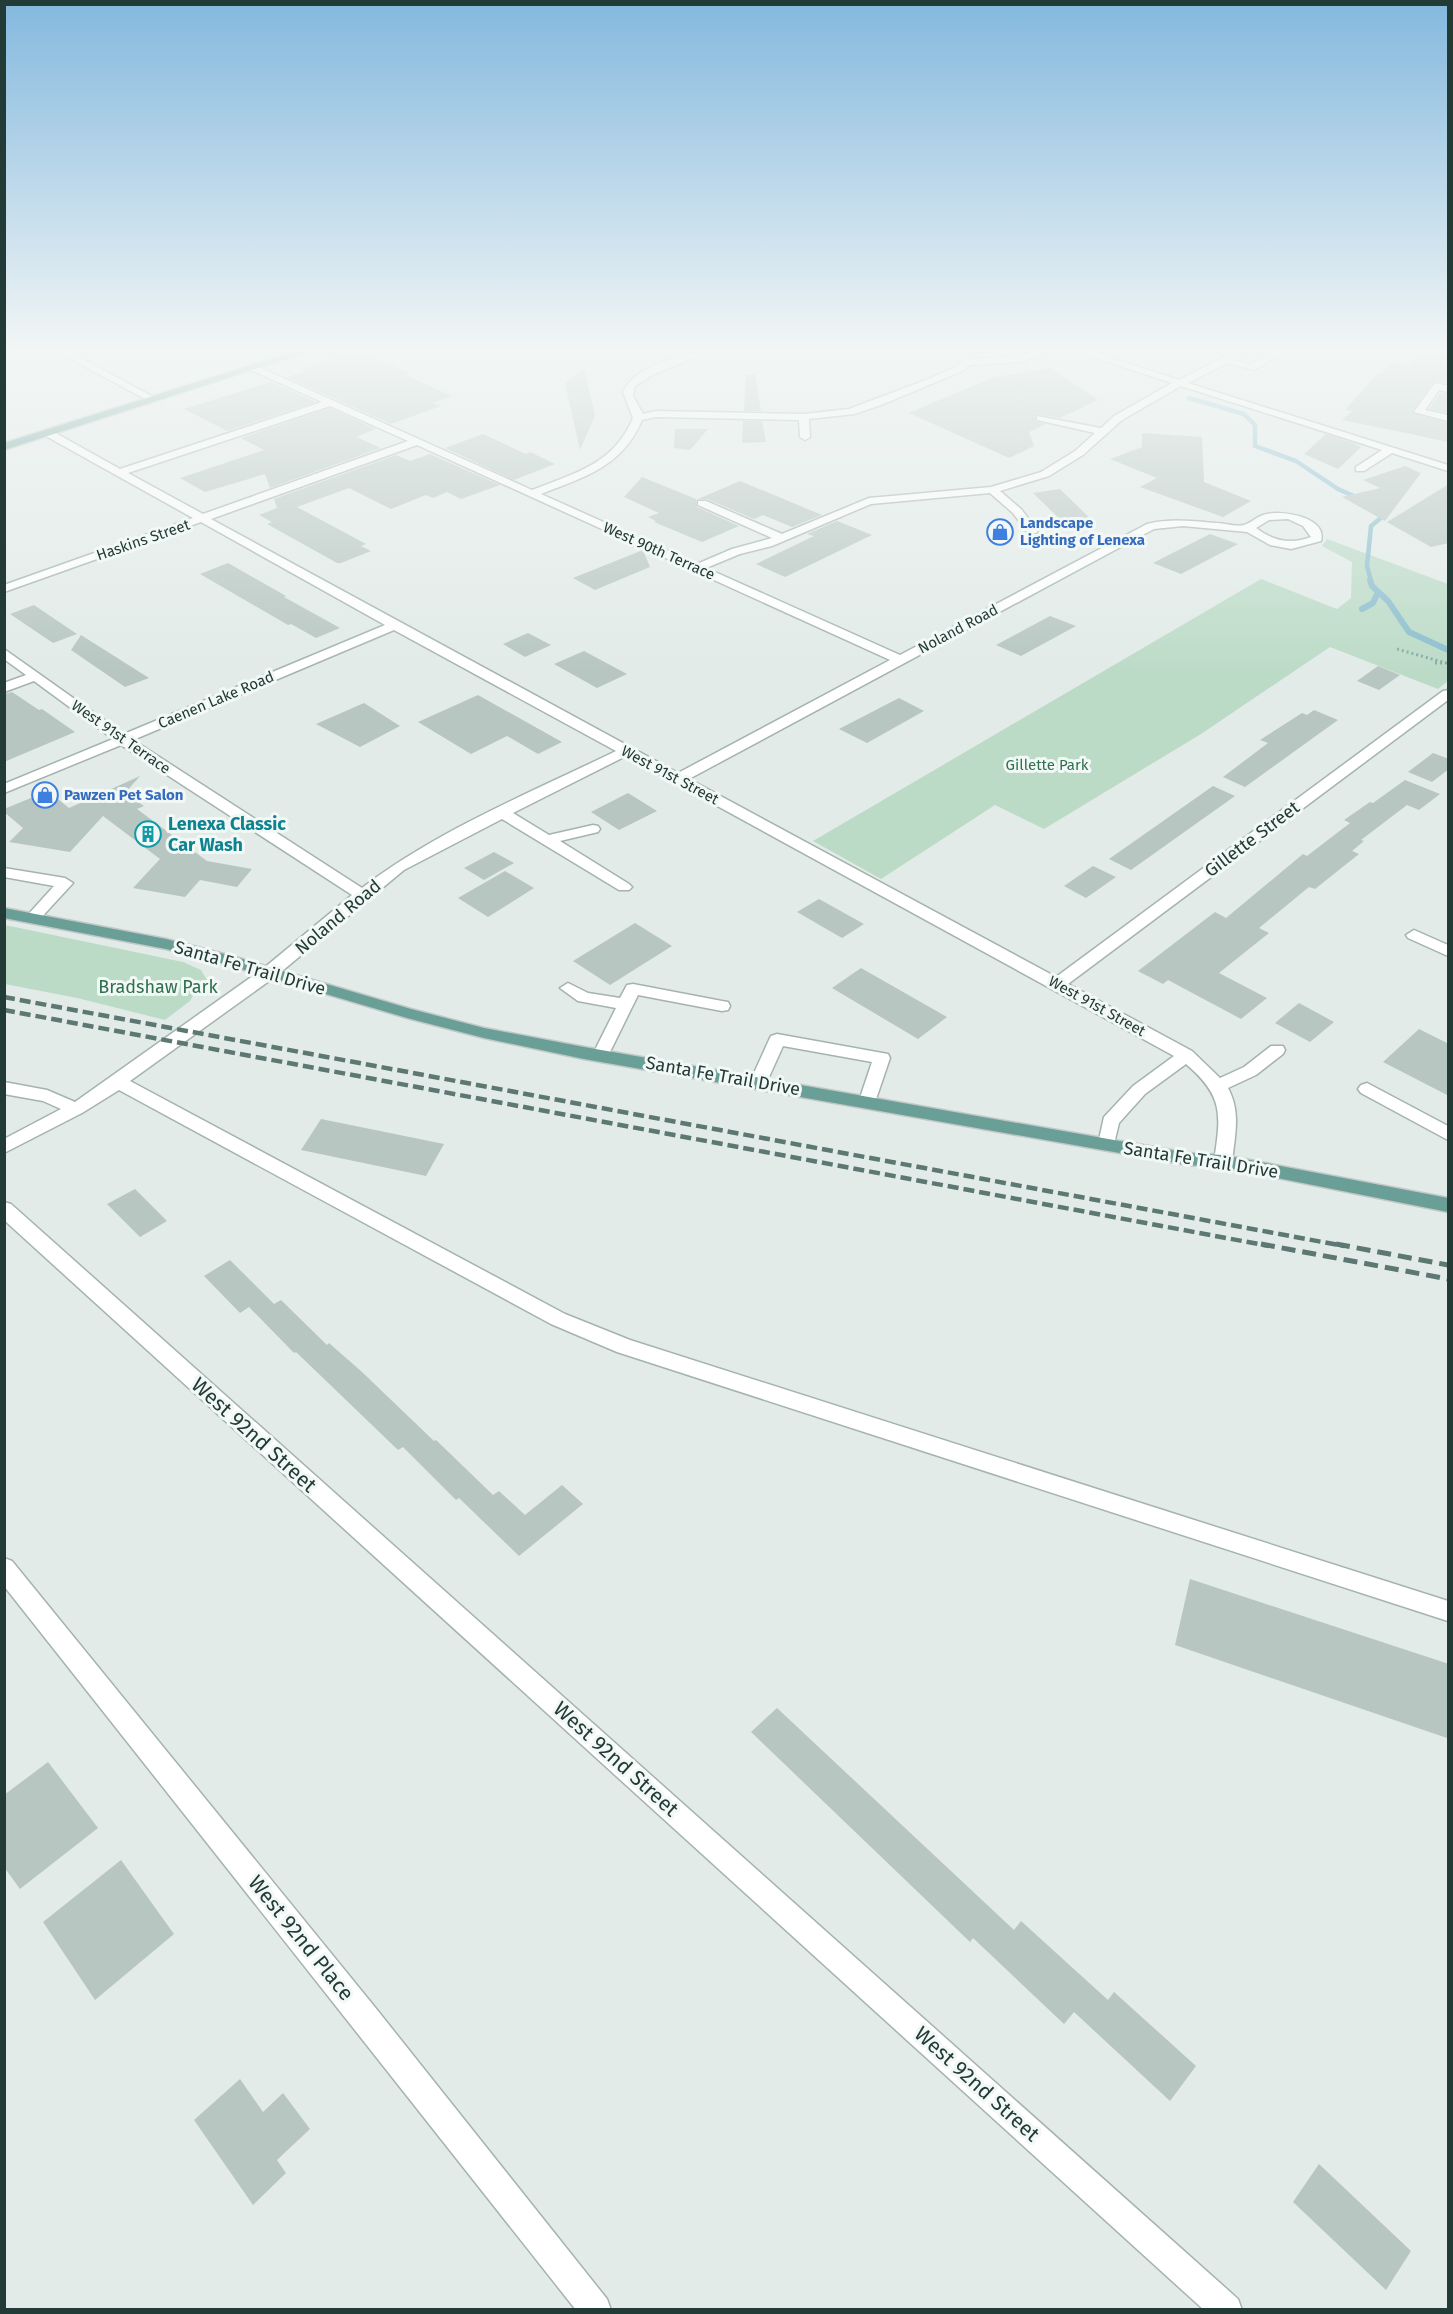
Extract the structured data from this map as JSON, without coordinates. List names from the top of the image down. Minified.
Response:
{"streets":{"main road":["Santa Fe Trail Drive"],"street":["Haskins Street","West 90th Terrace","Noland Road","Caenen Lake Road","West 91st Terrace","West 91st Street","Gillette Street","West 92nd Street","West 92nd Place"]},"crossings":[["Haskins Street","West 91st Street"],["West 90th Terrace","Noland Road"],["Noland Road","West 91st Terrace"],["Noland Road","West 91st Street"],["Noland Road","Santa Fe Trail Drive"],["Caenen Lake Road","West 91st Terrace"],["Caenen Lake Road","West 91st Street"],["West 91st Street","Gillette Street"],["West 91st Street","Santa Fe Trail Drive"]],"parks":["Gillette Park","Bradshaw Park"],"places":{"shop":["Landscape Lighting of Lenexa","Pawzen Pet Salon"],"building":["Lenexa Classic Car Wash"]}}
